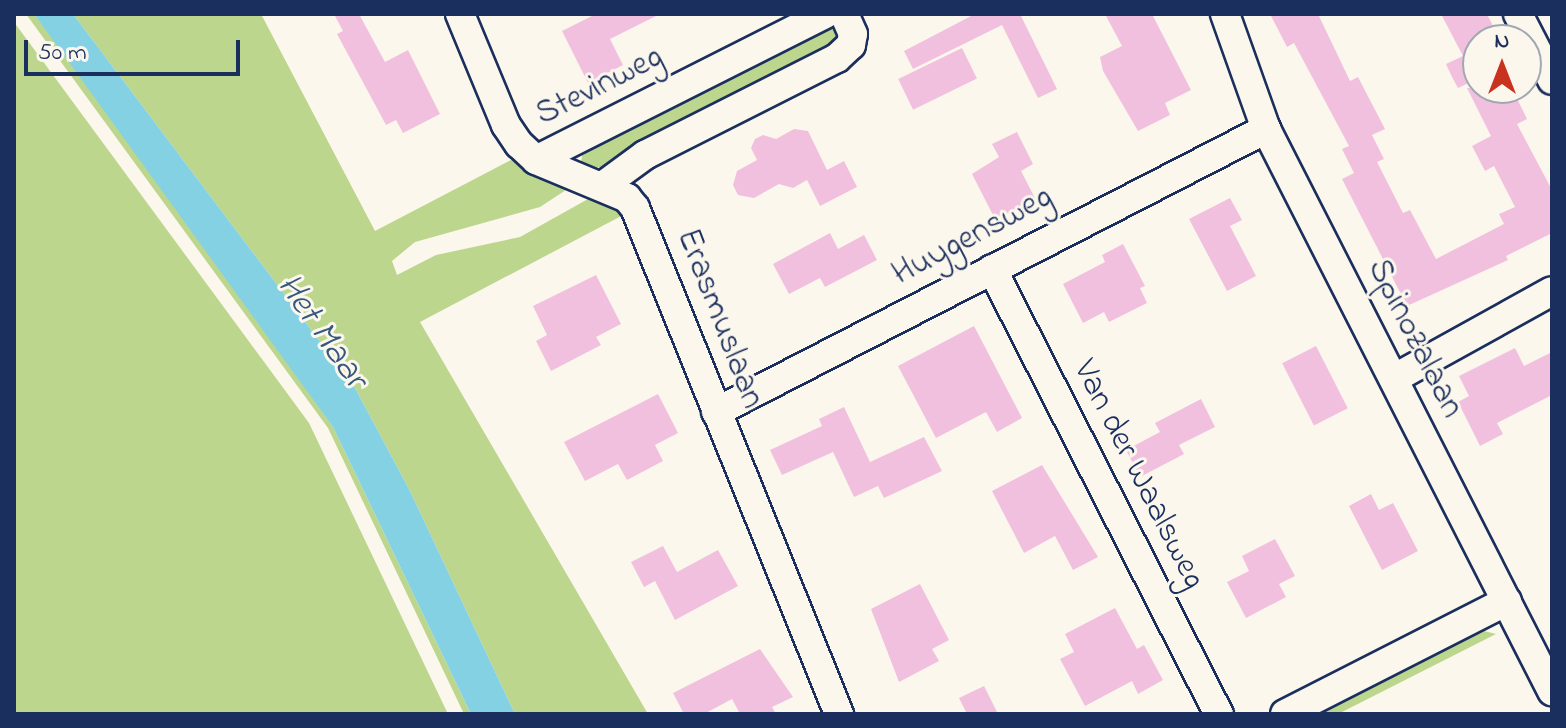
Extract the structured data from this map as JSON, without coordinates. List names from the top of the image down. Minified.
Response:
{"streets":{"street":["Stevinweg","Huygensweg","Erasmuslaan","Spinozalaan","Van der Waalsweg"]},"crossings":[["Stevinweg","Erasmuslaan"],["Huygensweg","Erasmuslaan"],["Huygensweg","Spinozalaan"],["Huygensweg","Van der Waalsweg"]],"water":["Het Maar"],"scale_bar":"50 m","north":"top"}
